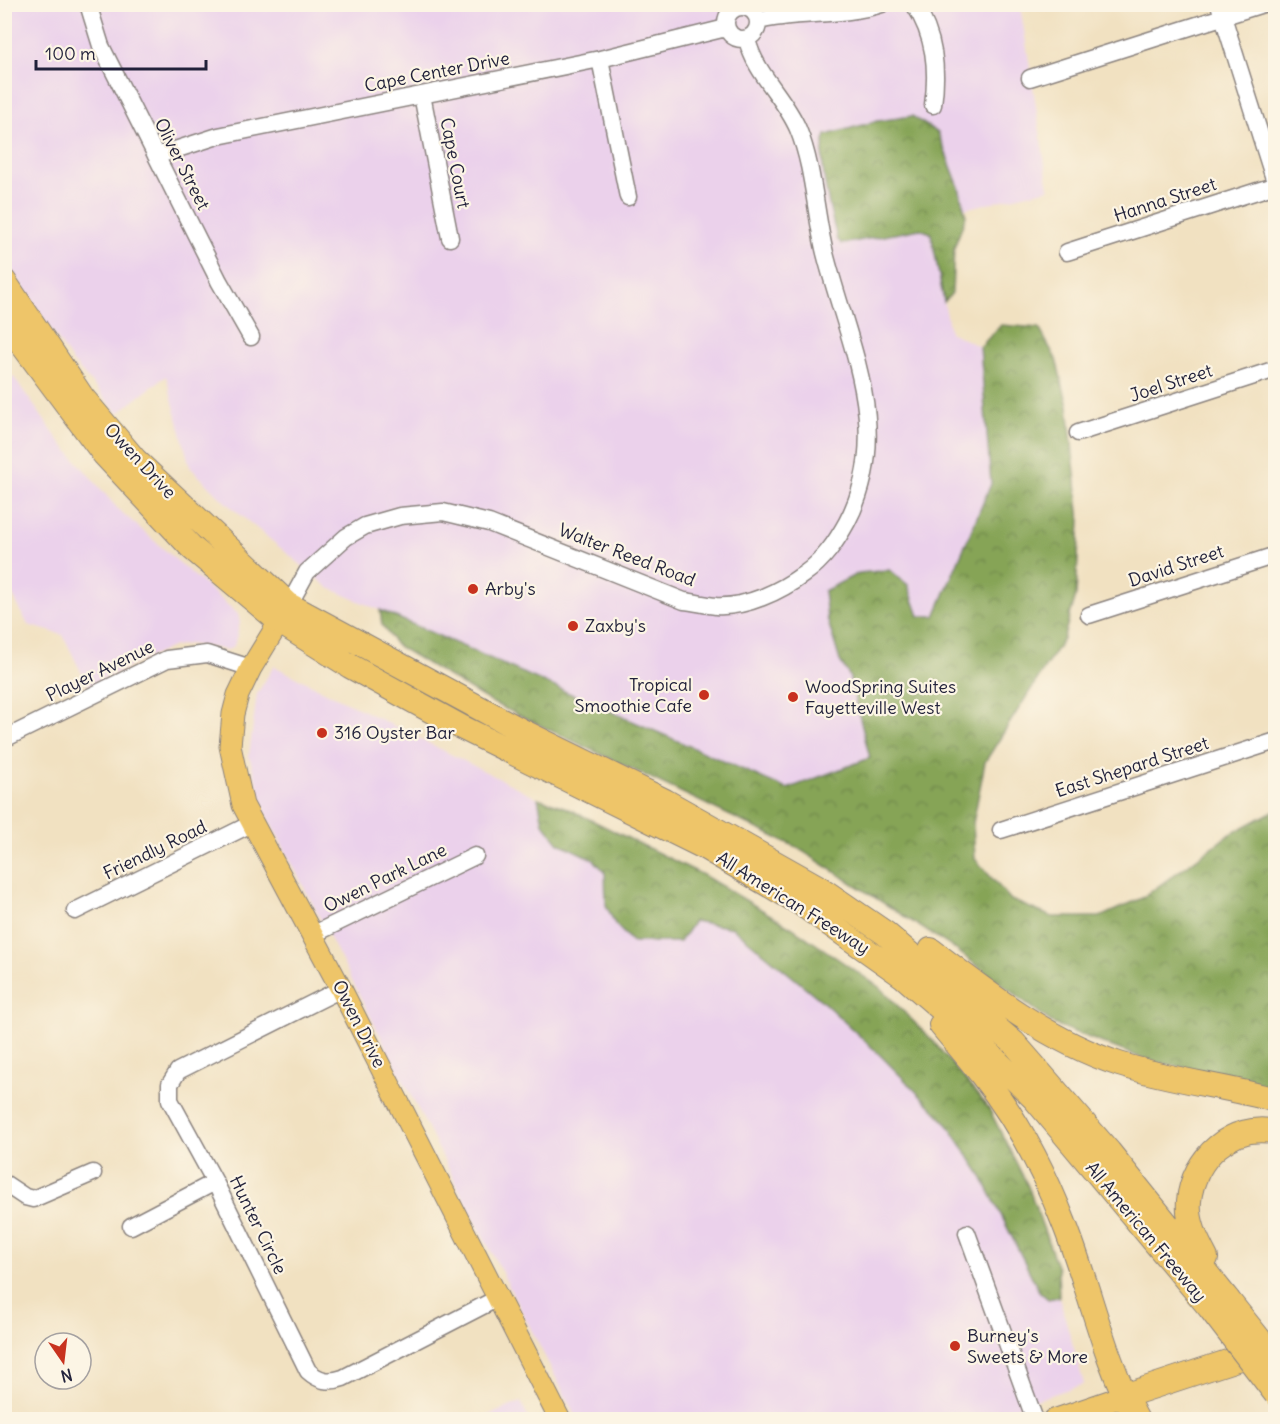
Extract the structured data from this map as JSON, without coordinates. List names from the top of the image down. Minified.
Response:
{"streets":{"highway":["Owen Drive","All American Freeway"],"street":["Cape Center Drive","Cape Court","Oliver Street","Hanna Street","Joel Street","Walter Reed Road","David Street","Player Avenue","East Shepard Street","Friendly Road","Owen Park Lane","Hunter Circle"]},"crossings":[["Cape Center Drive","Cape Court"],["Cape Center Drive","Oliver Street"],["Cape Center Drive","Walter Reed Road"],["Owen Drive","Walter Reed Road"],["Owen Drive","Player Avenue"],["Owen Drive","Friendly Road"],["Owen Drive","Owen Park Lane"],["Owen Drive","All American Freeway"],["Owen Drive","Hunter Circle"],["Walter Reed Road","All American Freeway"]],"places":["Arby's","Zaxby's","Tropical Smoothie Cafe","WoodSpring Suites Fayetteville West","316 Oyster Bar","Burney's Sweets & More"],"scale_bar":"100 m","north":"bottom"}
